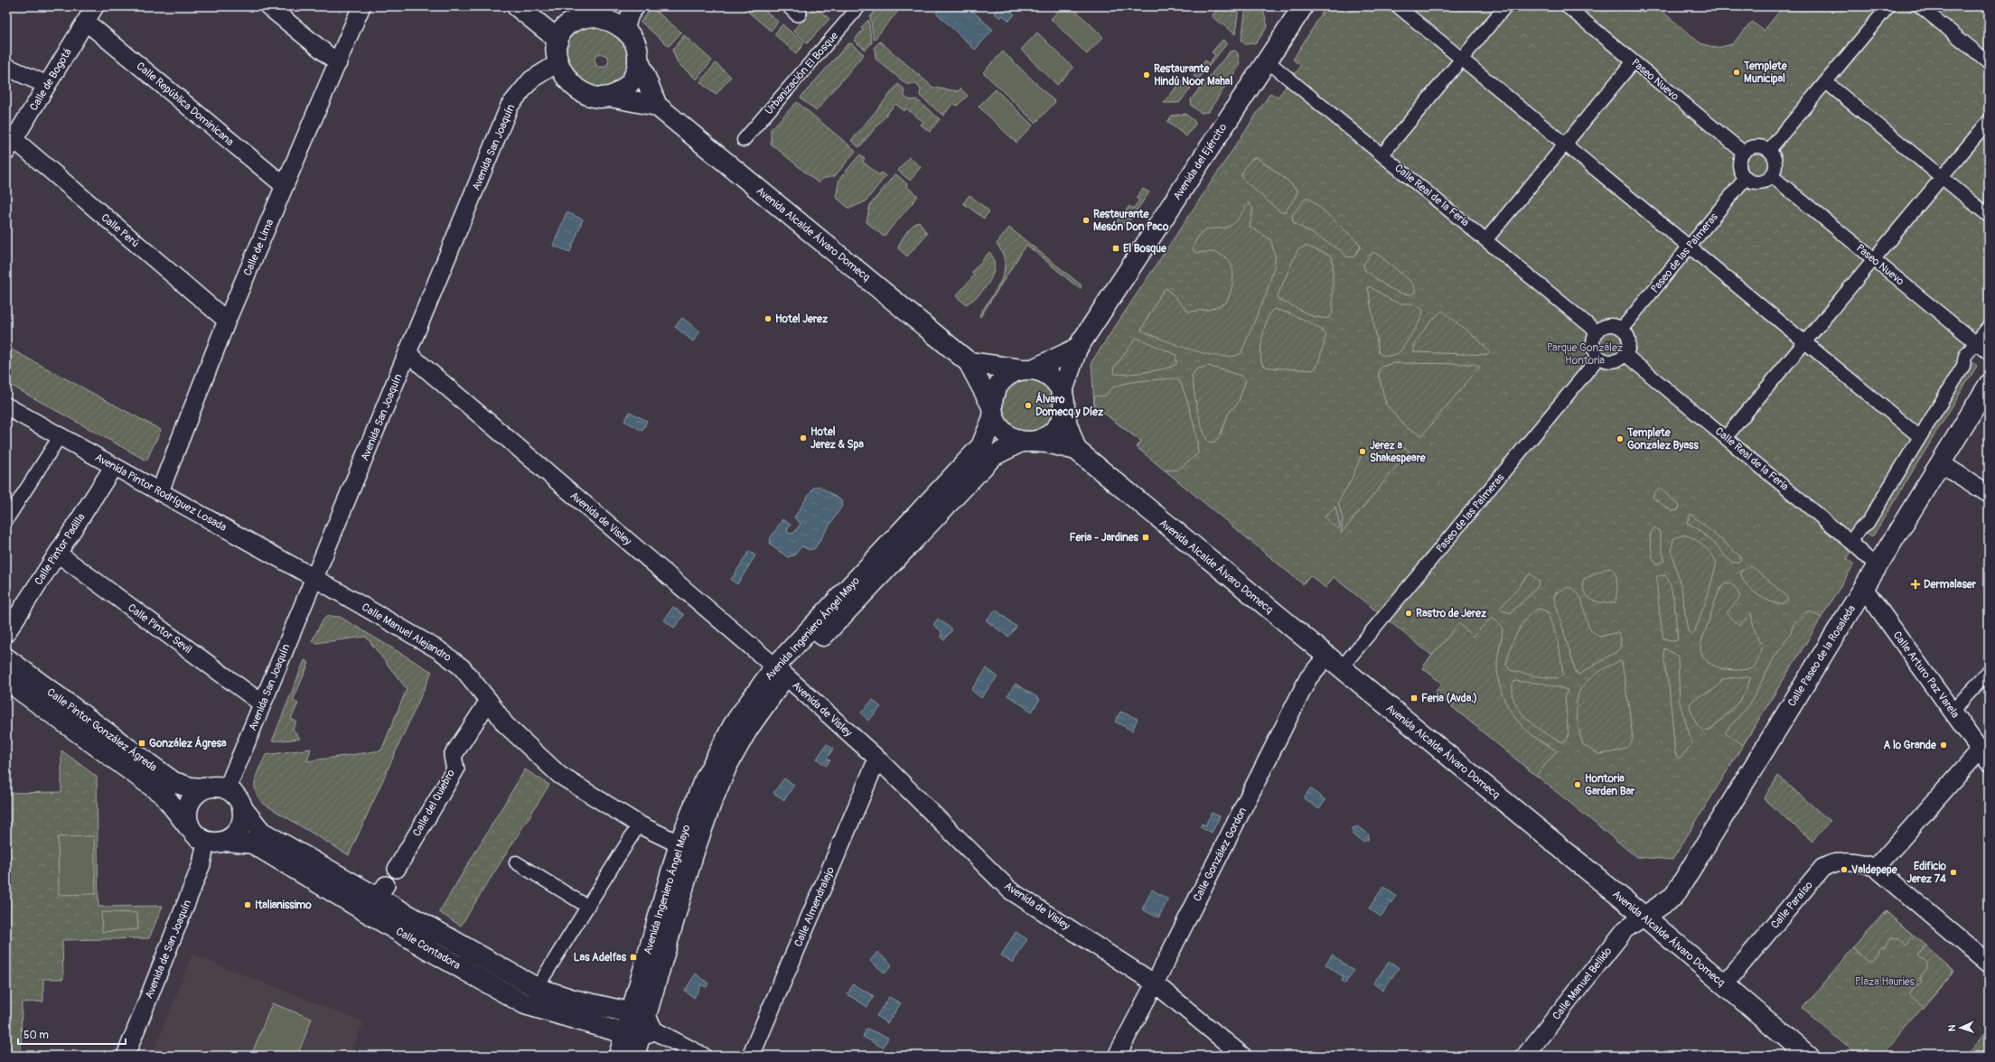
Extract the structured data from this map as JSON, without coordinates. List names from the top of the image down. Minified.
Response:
{"streets":{"main road":["Avenida del Ejército","Avenida Alcalde Álvaro Domecq","Avenida Ingeniero Ángel Mayo","Calle Paseo de la Rosaleda","Calle Pintor González Ágreda","Calle Contadora"],"street":["Urbanización El Bosque","Calle de Bogotá","Paseo Nuevo","Calle República Dominicana","Avenida San Joaquín","Calle Real de la Feria","Calle Perú","Calle de Lima","Paseo de las Palmeras","Avenida Pintor Rodríguez Losada","Avenida de Visley","Calle Pintor Padilla","Calle Pintor Sevil","Calle Manuel Alejandro","Calle Arturo Paz Varela","Calle del Quiebro","Calle González Gordon","Calle Paraíso","Calle Almendralejo","Avenida de San Joaquín","Calle Manuel Bellido"]},"crossings":[["Calle de Bogotá","Calle República Dominicana"],["Calle de Bogotá","Calle Perú"],["Paseo Nuevo","Paseo de las Palmeras"],["Calle República Dominicana","Calle de Lima"],["Avenida San Joaquín","Avenida Alcalde Álvaro Domecq"],["Avenida San Joaquín","Avenida Pintor Rodríguez Losada"],["Avenida San Joaquín","Avenida de Visley"],["Avenida San Joaquín","Calle Pintor Sevil"],["Avenida San Joaquín","Calle Manuel Alejandro"],["Avenida San Joaquín","Calle Pintor González Ágreda"],["Avenida San Joaquín","Calle Contadora"],["Avenida San Joaquín","Avenida de San Joaquín"],["Avenida del Ejército","Calle Real de la Feria"],["Avenida del Ejército","Avenida Alcalde Álvaro Domecq"],["Avenida del Ejército","Avenida Ingeniero Ángel Mayo"],["Calle Real de la Feria","Paseo de las Palmeras"],["Calle Real de la Feria","Calle Paseo de la Rosaleda"],["Calle Perú","Calle de Lima"],["Avenida Alcalde Álvaro Domecq","Paseo de las Palmeras"],["Avenida Alcalde Álvaro Domecq","Avenida Ingeniero Ángel Mayo"],["Avenida Alcalde Álvaro Domecq","Calle Paseo de la Rosaleda"],["Avenida Alcalde Álvaro Domecq","Calle González Gordon"],["Avenida Alcalde Álvaro Domecq","Calle Paraíso"],["Avenida Alcalde Álvaro Domecq","Calle Manuel Bellido"],["Calle de Lima","Avenida Pintor Rodríguez Losada"],["Paseo de las Palmeras","Calle González Gordon"],["Avenida Pintor Rodríguez Losada","Calle Pintor Padilla"],["Avenida Pintor Rodríguez Losada","Calle Manuel Alejandro"],["Avenida de Visley","Avenida Ingeniero Ángel Mayo"],["Avenida de Visley","Calle González Gordon"],["Avenida de Visley","Calle Almendralejo"],["Calle Pintor Padilla","Calle Pintor Sevil"],["Avenida Ingeniero Ángel Mayo","Calle Manuel Alejandro"],["Avenida Ingeniero Ángel Mayo","Calle Contadora"],["Calle Manuel Alejandro","Calle del Quiebro"],["Calle Paseo de la Rosaleda","Calle Arturo Paz Varela"],["Calle Paseo de la Rosaleda","Calle Manuel Bellido"],["Calle Pintor González Ágreda","Calle Contadora"],["Calle Pintor González Ágreda","Avenida de San Joaquín"],["Calle Contadora","Avenida de San Joaquín"]],"parks":["Parque González Hontoria","Plaza Hauries"],"places":{"other":["Templete Municipal","Restaurante Hindú Noor Mahal","Restaurante Mesón Don Paco","Hotel Jerez","Álvaro Domecq y Díez","Hotel Jerez & Spa","Templete Gonzalez Byass","Jerez a Shakespeare","Rastro de Jerez","A lo Grande","Hontoria Garden Bar","Valdepepe","Edificio Jerez 74","Italianissimo"],"transit":["El Bosque","Feria - Jardines","Feria (Avda.)","González Ágresa","Las Adelfas"],"health":["Dermalaser"]},"scale_bar":"50 m","north":"left"}
